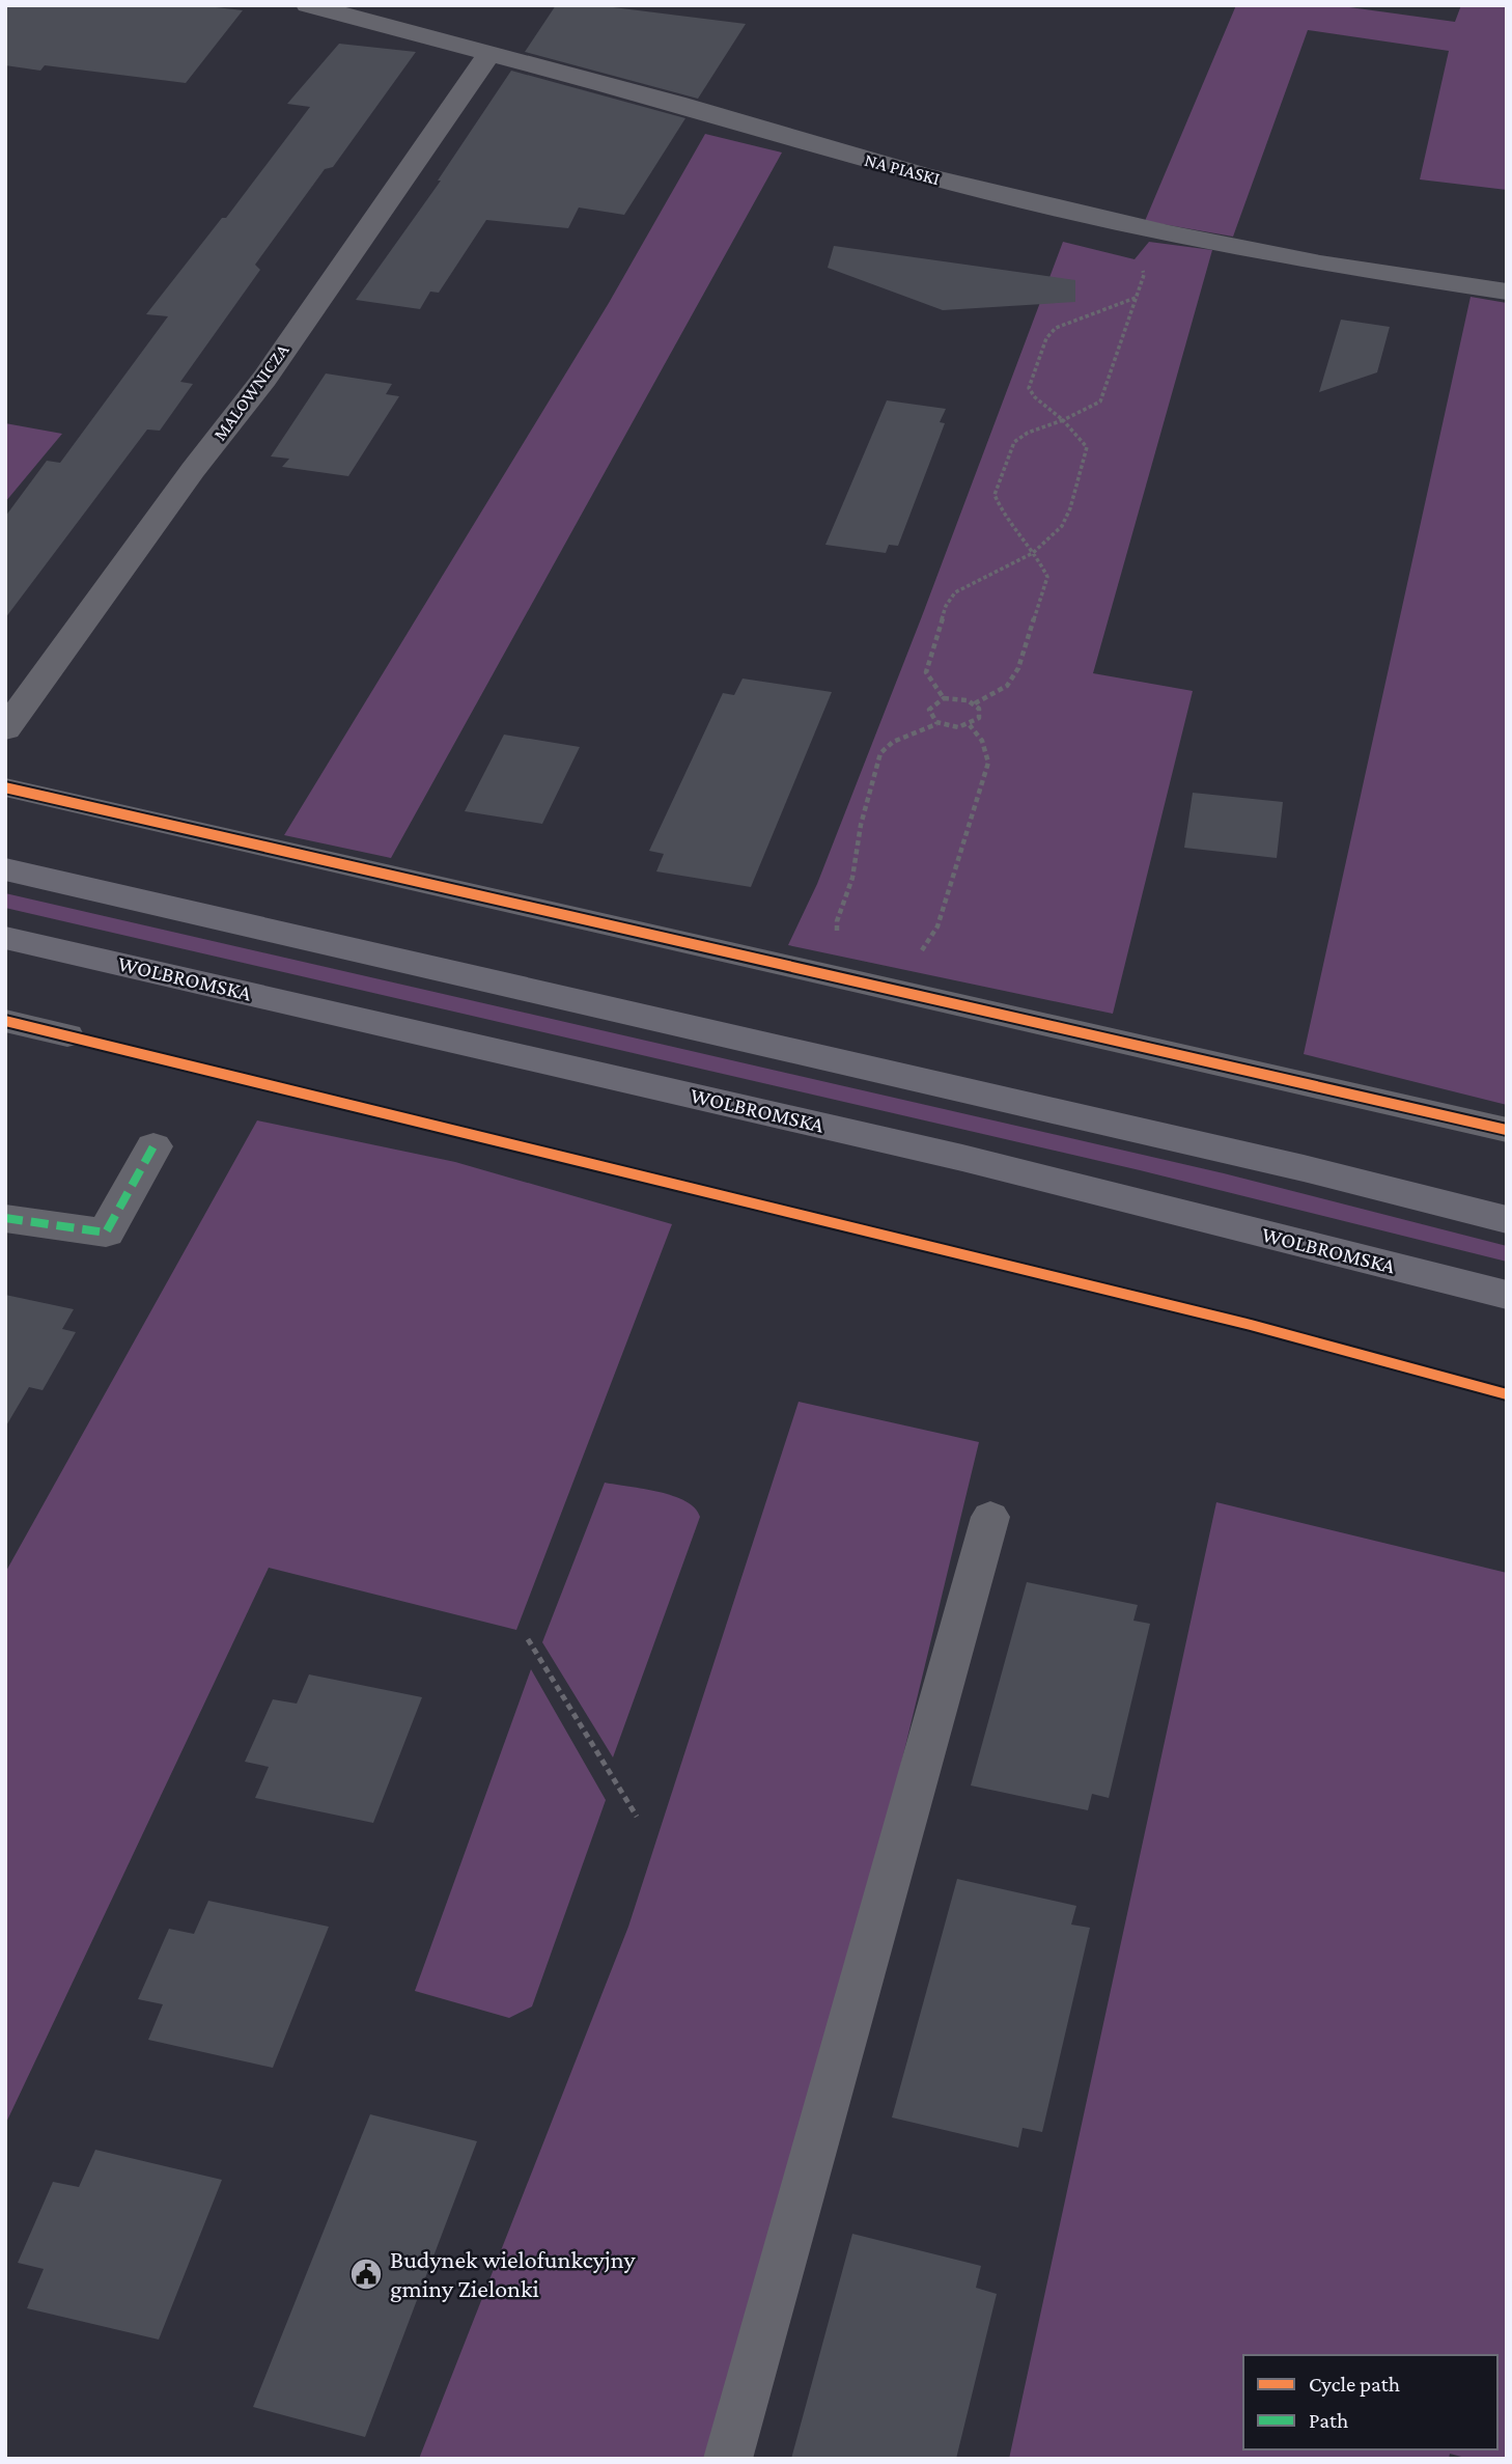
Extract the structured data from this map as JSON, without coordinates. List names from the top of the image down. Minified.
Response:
{"streets":{"main road":["WOLBROMSKA"],"street":["NA PIASKI","MALOWNICZA"]},"crossings":[["NA PIASKI","MALOWNICZA"]],"places":{"public building":["Budynek wielofunkcyjny gminy Zielonki"]},"legend":["Cycle path","Path"]}
